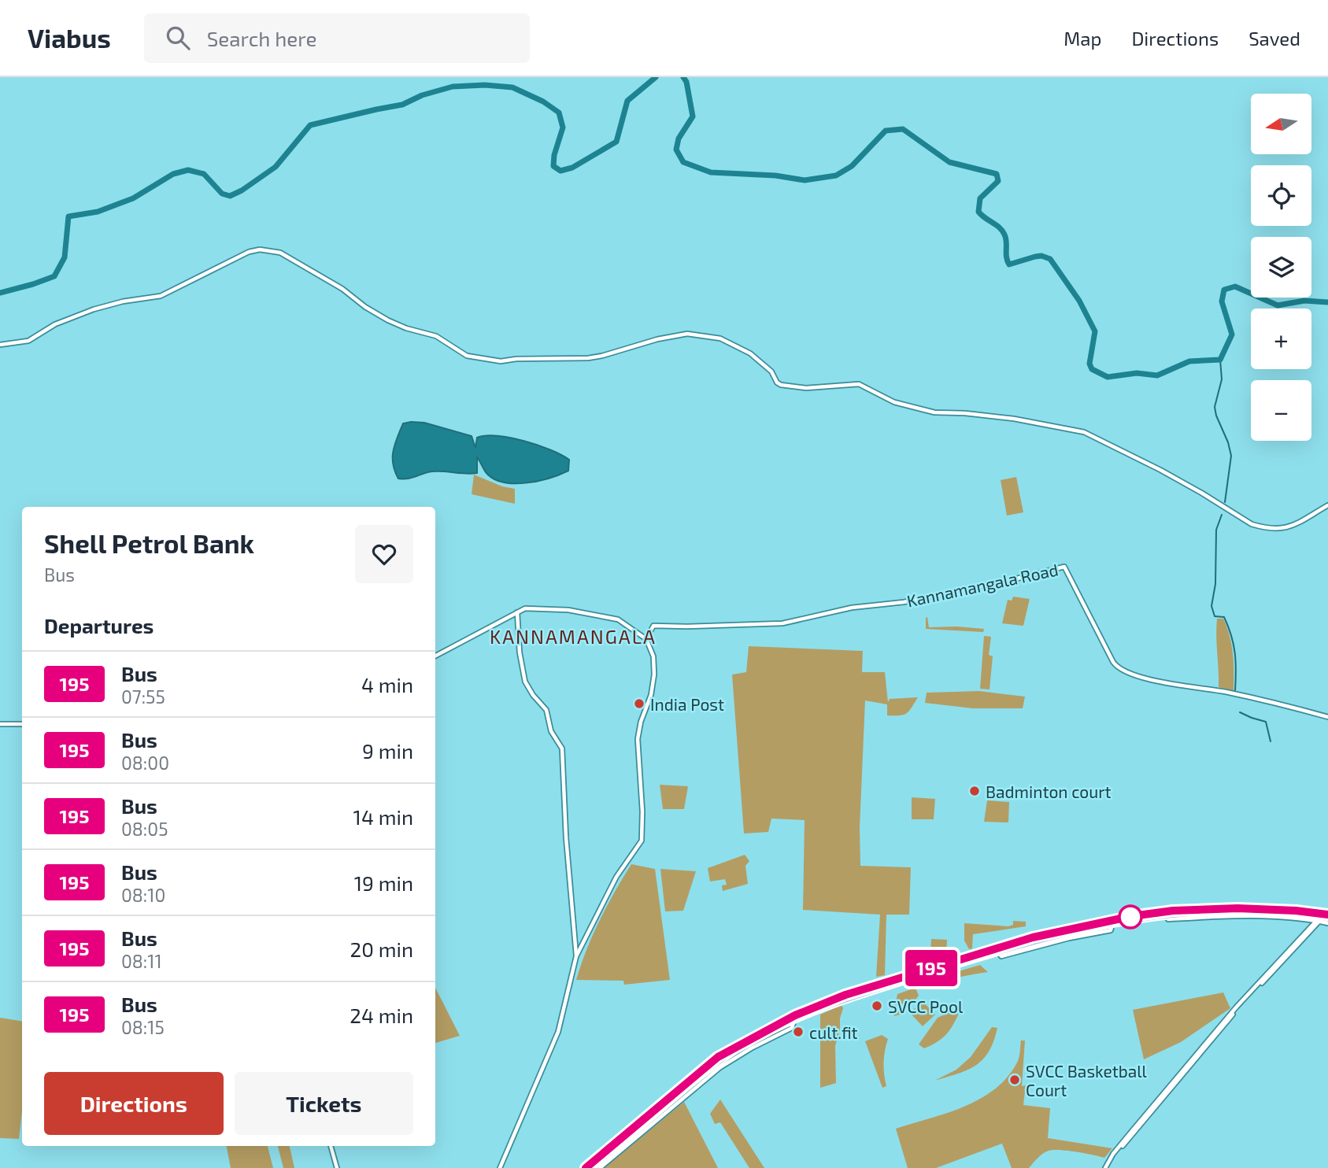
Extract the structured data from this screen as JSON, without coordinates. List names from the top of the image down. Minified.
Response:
{"streets":{"street":["Kannamangala Road"]},"districts":["KANNAMANGALA"],"places":["India Post","Badminton court","SVCC Pool","cult.fit","SVCC Basketball Court"],"lines":["bus line 195"],"north":"left","page":{"header":"Viabus","search":"Search here","nav":["Map","Directions","Saved"],"on_map":"195","map_buttons":["+","−"],"heading":[["Shell Petrol Bank","Bus"],"Departures"],"list":[{"mark":"195","name":"Bus","note":"07:55","value":"4 min"},{"mark":"195","name":"Bus","note":"08:00","value":"9 min"},{"mark":"195","name":"Bus","note":"08:05","value":"14 min"},{"mark":"195","name":"Bus","note":"08:10","value":"19 min"},{"mark":"195","name":"Bus","note":"08:11","value":"20 min"},{"mark":"195","name":"Bus","note":"08:15","value":"24 min"}],"buttons":["Directions","Tickets"]}}
